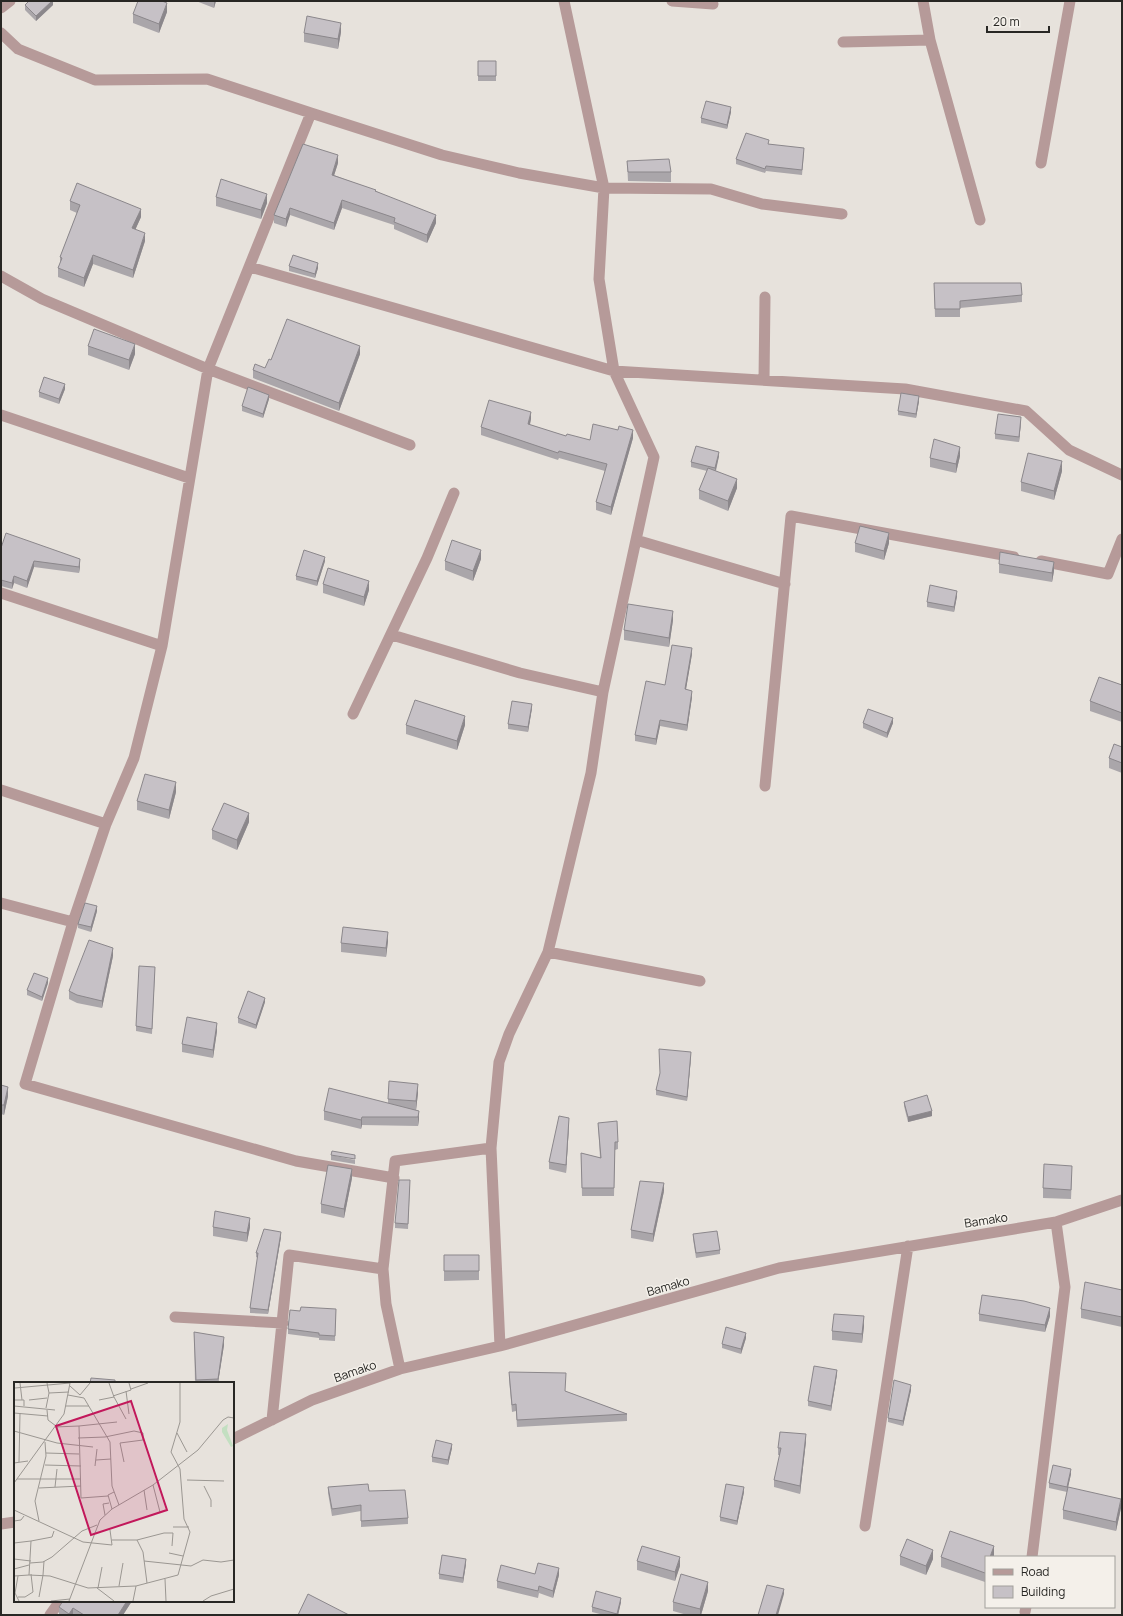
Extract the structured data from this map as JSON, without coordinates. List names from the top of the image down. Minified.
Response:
{"streets":{"street":["Bamako"]},"legend":["Road","Building"],"scale_bar":"20 m"}
